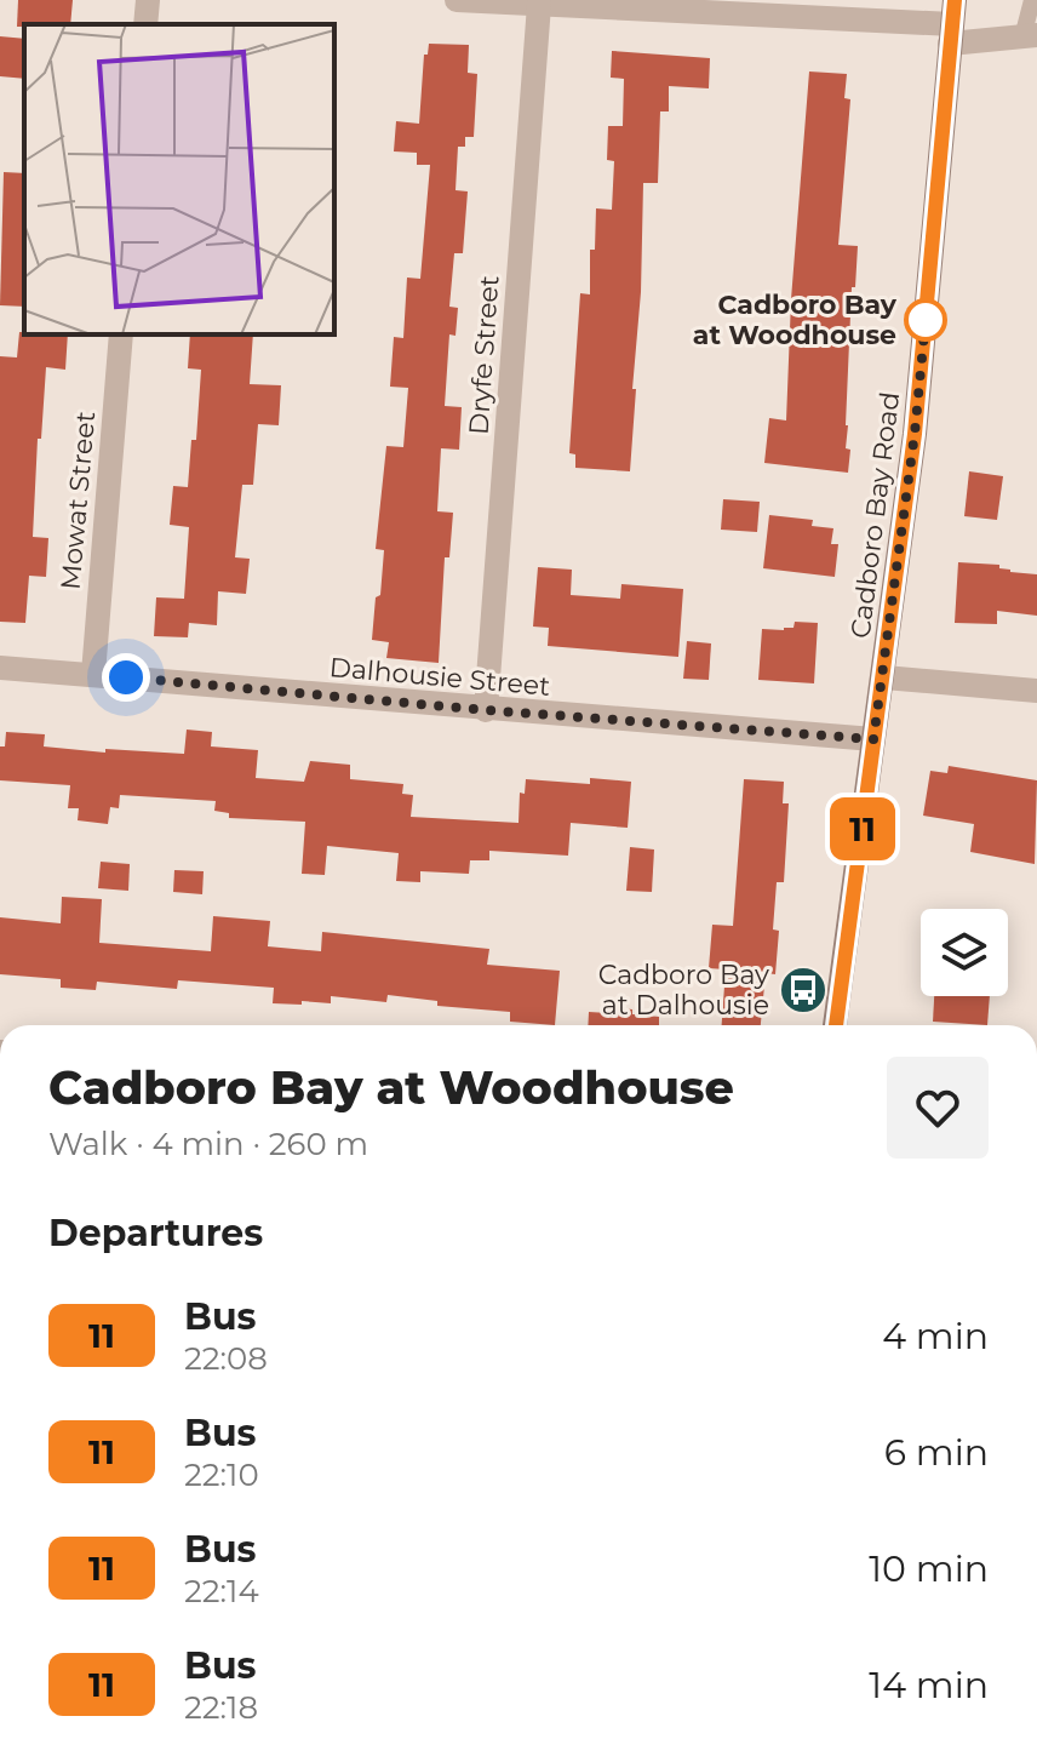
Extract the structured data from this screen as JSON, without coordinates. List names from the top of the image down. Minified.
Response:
{"streets":{"main road":["Cadboro Bay Road"],"street":["Dryfe Street","Mowat Street","Dalhousie Street"]},"crossings":[["Dryfe Street","Dalhousie Street"],["Mowat Street","Dalhousie Street"],["Cadboro Bay Road","Dalhousie Street"]],"places":{"other":["Cadboro Bay at Woodhouse"],"bus stop":["Cadboro Bay at Dalhousie"]},"lines":["bus line 11"],"page":{"on_map":"11","heading":[["Cadboro Bay at Woodhouse","Walk · 4 min · 260 m"],"Departures"],"list":[{"mark":"11","name":"Bus","note":"22:08","value":"4 min"},{"mark":"11","name":"Bus","note":"22:10","value":"6 min"},{"mark":"11","name":"Bus","note":"22:14","value":"10 min"},{"mark":"11","name":"Bus","note":"22:18","value":"14 min"}]}}
